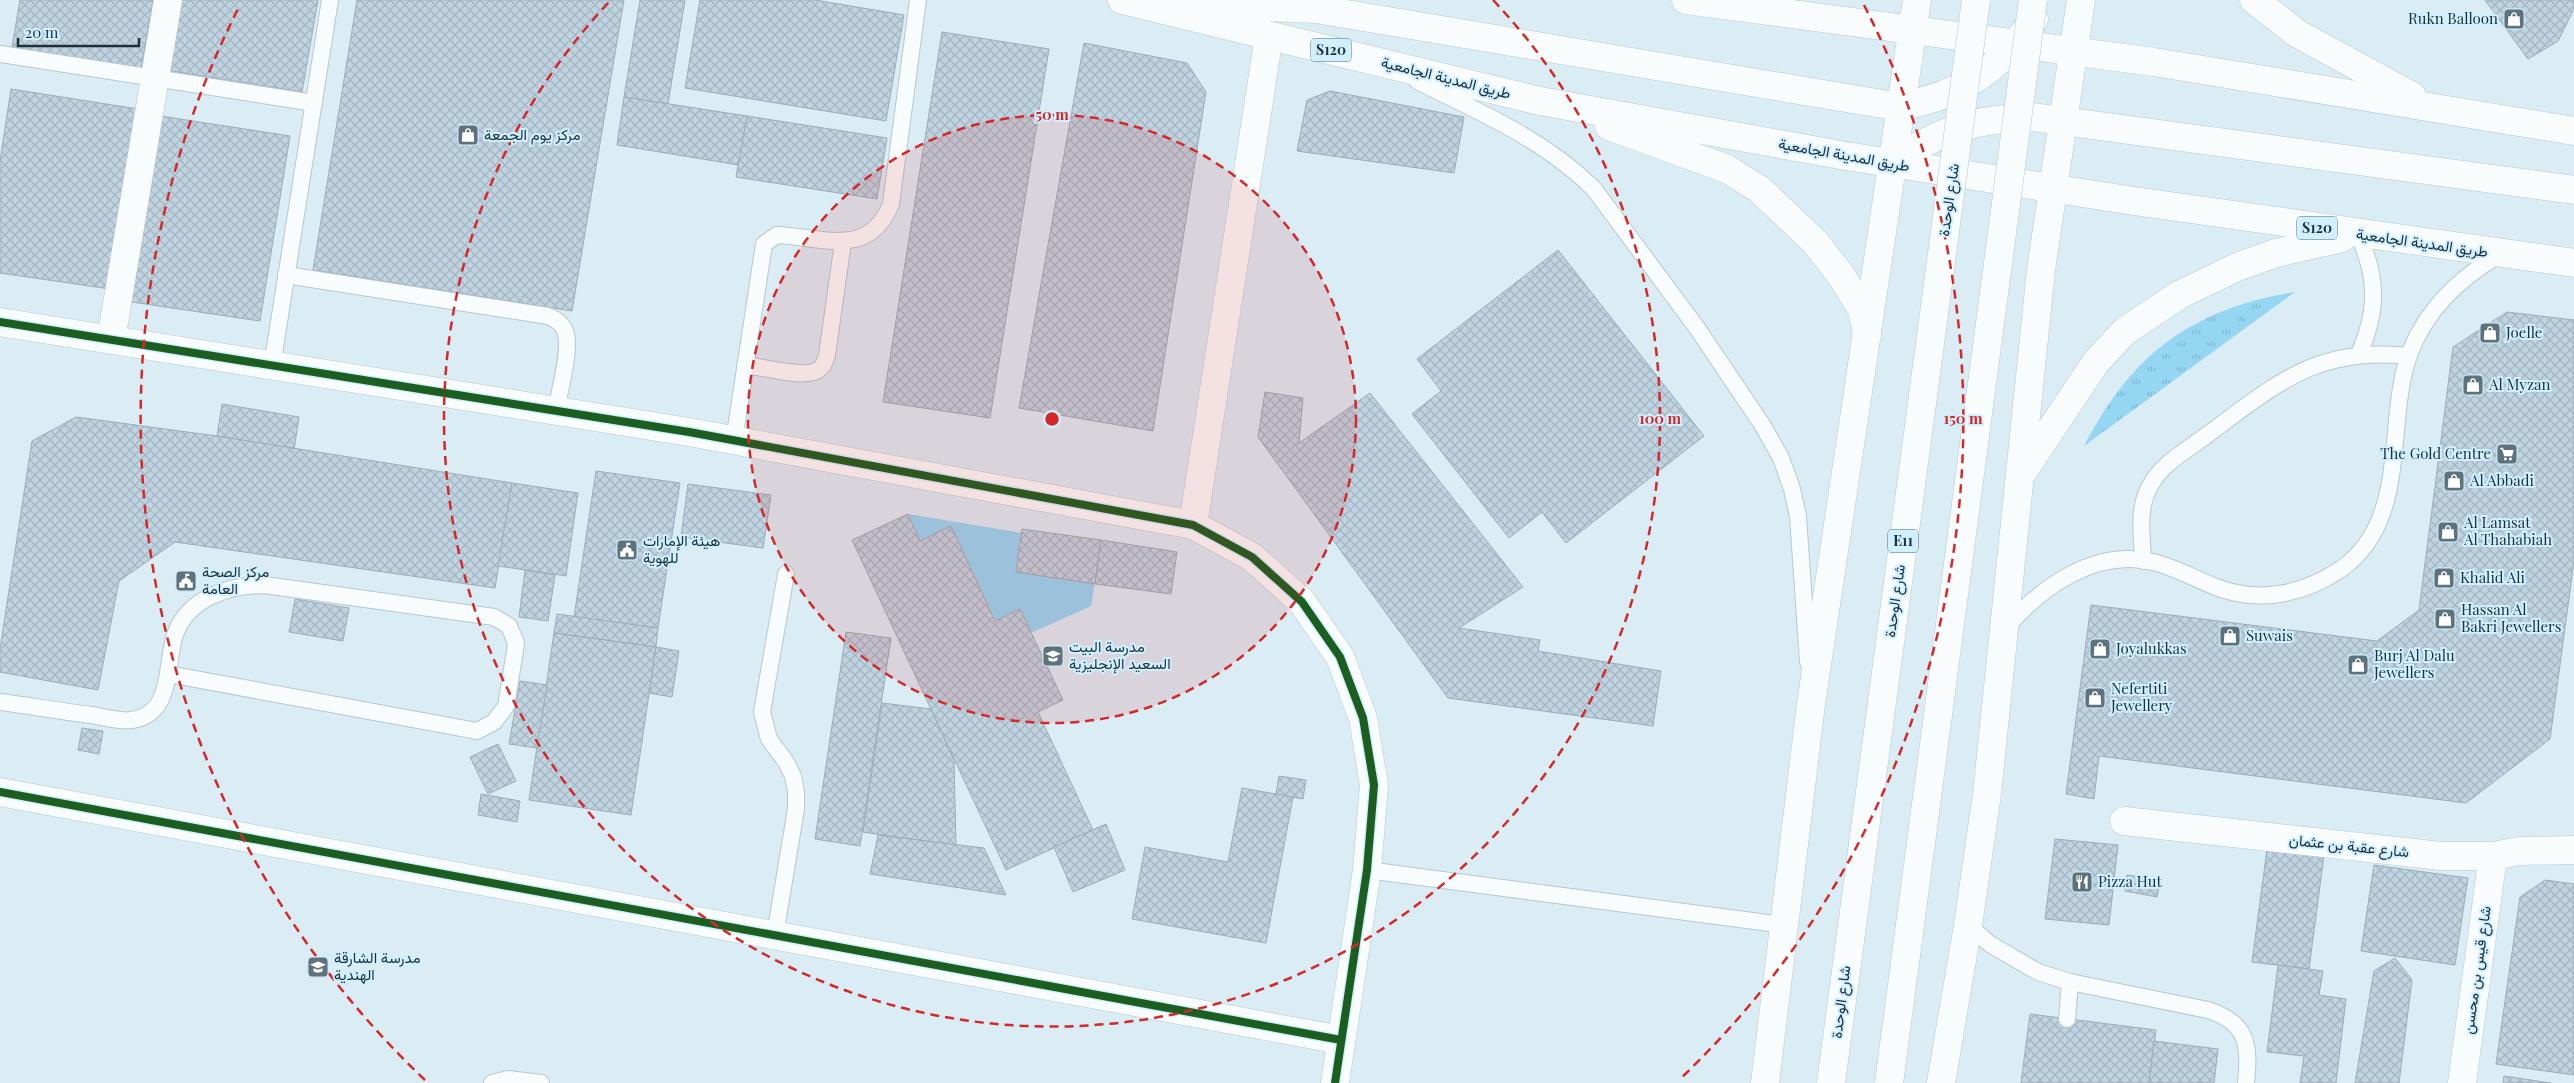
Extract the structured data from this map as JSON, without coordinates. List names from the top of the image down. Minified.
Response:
{"streets":{"main road":["S120","طريق المدينة الجامعية","شارع الوحدة","E11","شارع عقبة بن عثمان","شارع قيس بن محسن"]},"crossings":[["شارع عقبة بن عثمان","شارع قيس بن محسن"]],"places":{"shop":["Rukn Balloon","مركز يوم الجمعة","Joelle","Al Myzan","Al Abbadi","Al Lamsat Al Thahabiah","Khalid Ali","Hassan Al Bakri Jewellers","Suwais","Joyalukkas","Burj Al Dalu Jewellers","Nefertiti Jewellery"],"supermarket":["The Gold Centre"],"public building":["هيئة الإمارات للهوية","مركز الصحة العامة"],"school or university":["مدرسة البيت السعيد الإنجليزية","مدرسة الشارقة الهندية"],"restaurant":["Pizza Hut"]},"scale_bar":"20 m","rings":["50 m","100 m","150 m"]}
